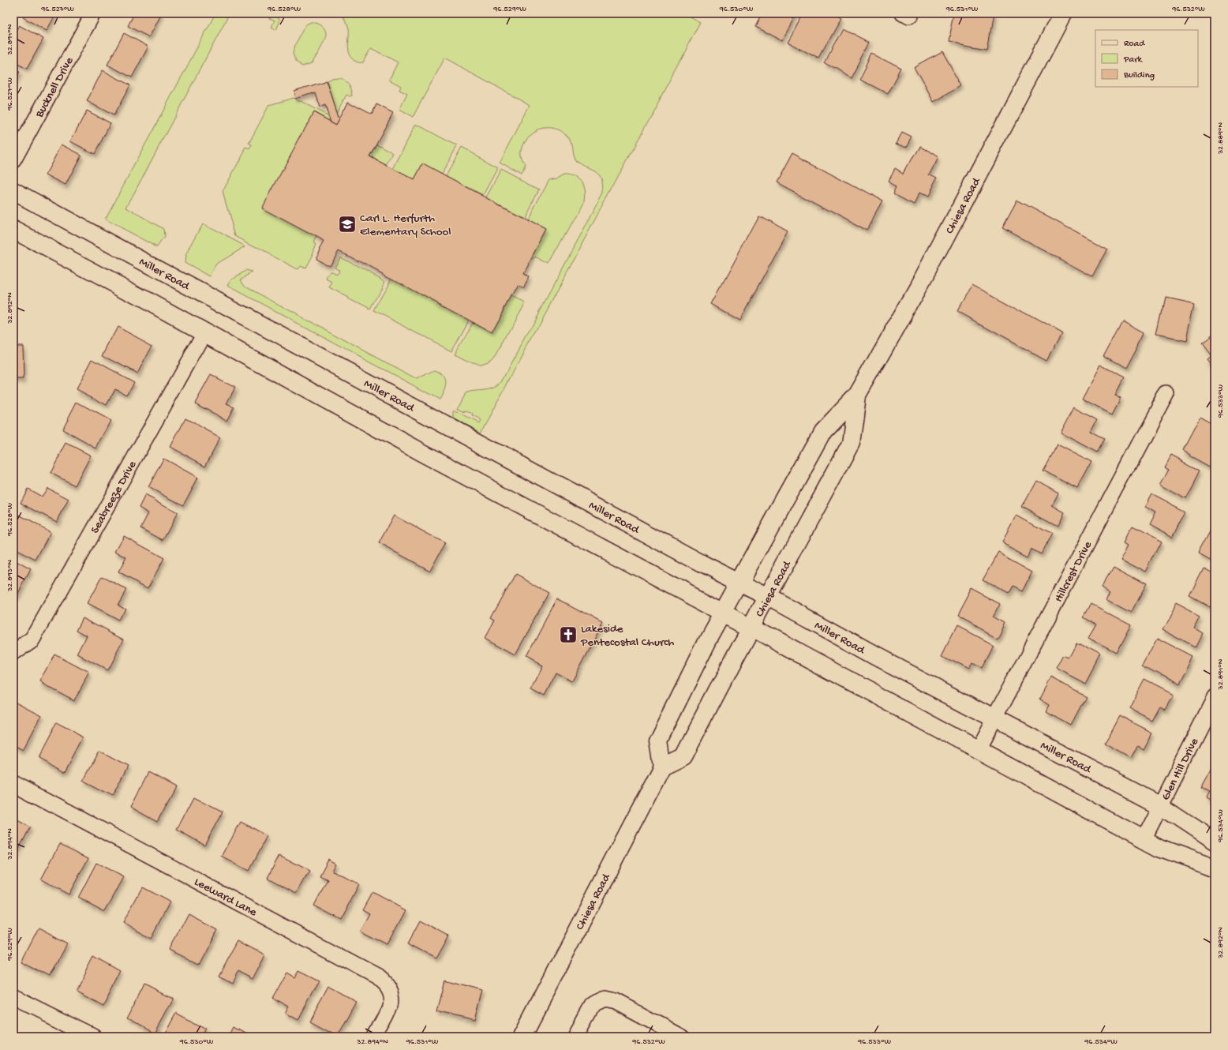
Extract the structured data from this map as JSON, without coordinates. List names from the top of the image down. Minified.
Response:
{"streets":{"main road":["Chiesa Road","Miller Road"],"street":["Bucknell Drive","Seabreeze Drive","Hillcrest Drive","Glen Hill Drive","Leeward Lane"]},"crossings":[["Chiesa Road","Miller Road"],["Miller Road","Hillcrest Drive"],["Miller Road","Glen Hill Drive"]],"places":{"school or university":["Carl L. Herfurth Elementary School"],"church":["Lakeside Pentecostal Church"]},"legend":["Road","Park","Building"],"coordinates":["96.527°W","96.528°W","96.529°W","96.530°W","96.531°W","96.532°W","32.891°N","32.889°N","32.892°N","96.533°W","32.893°N","96.534°W","32.894°N"]}
